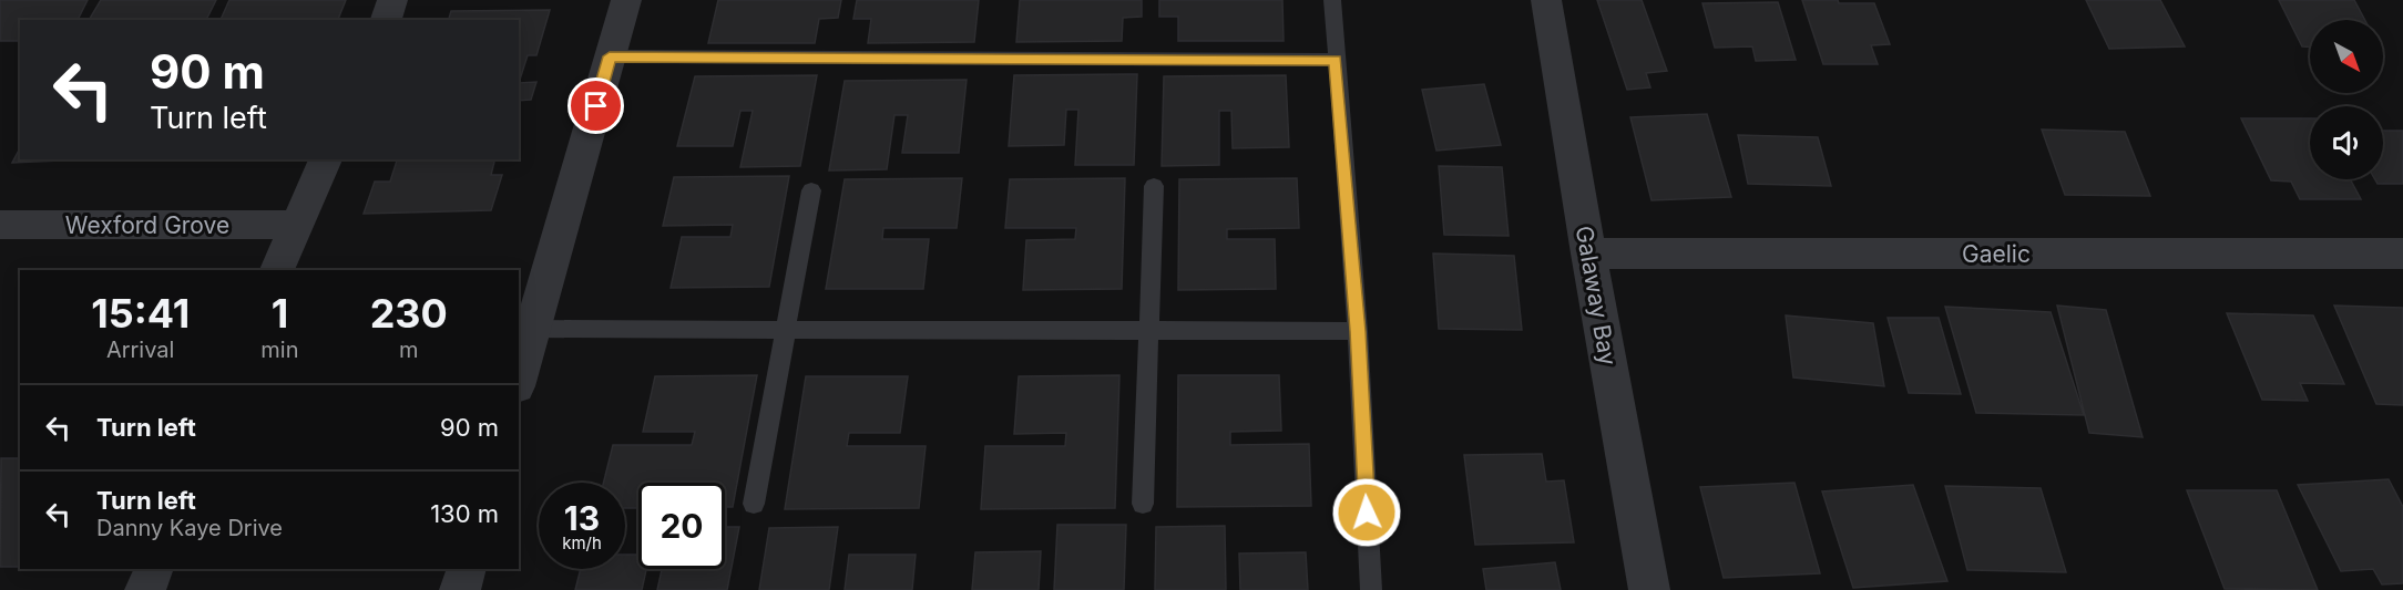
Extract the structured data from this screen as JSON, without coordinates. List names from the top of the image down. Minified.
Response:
{"streets":{"street":["Wexford Grove","Gaelic","Galaway Bay"]},"crossings":[["Gaelic","Galaway Bay"]],"north":"bottom right","page":{"turn":["90 m","Turn left"],"eta":["15:41","Arrival","1","min","230","m"],"list":[{"name":"Turn left","value":"90 m"},{"name":"Turn left","note":"Danny Kaye Drive","value":"130 m"}],"speed":"13 km/h","limit":"20"}}
